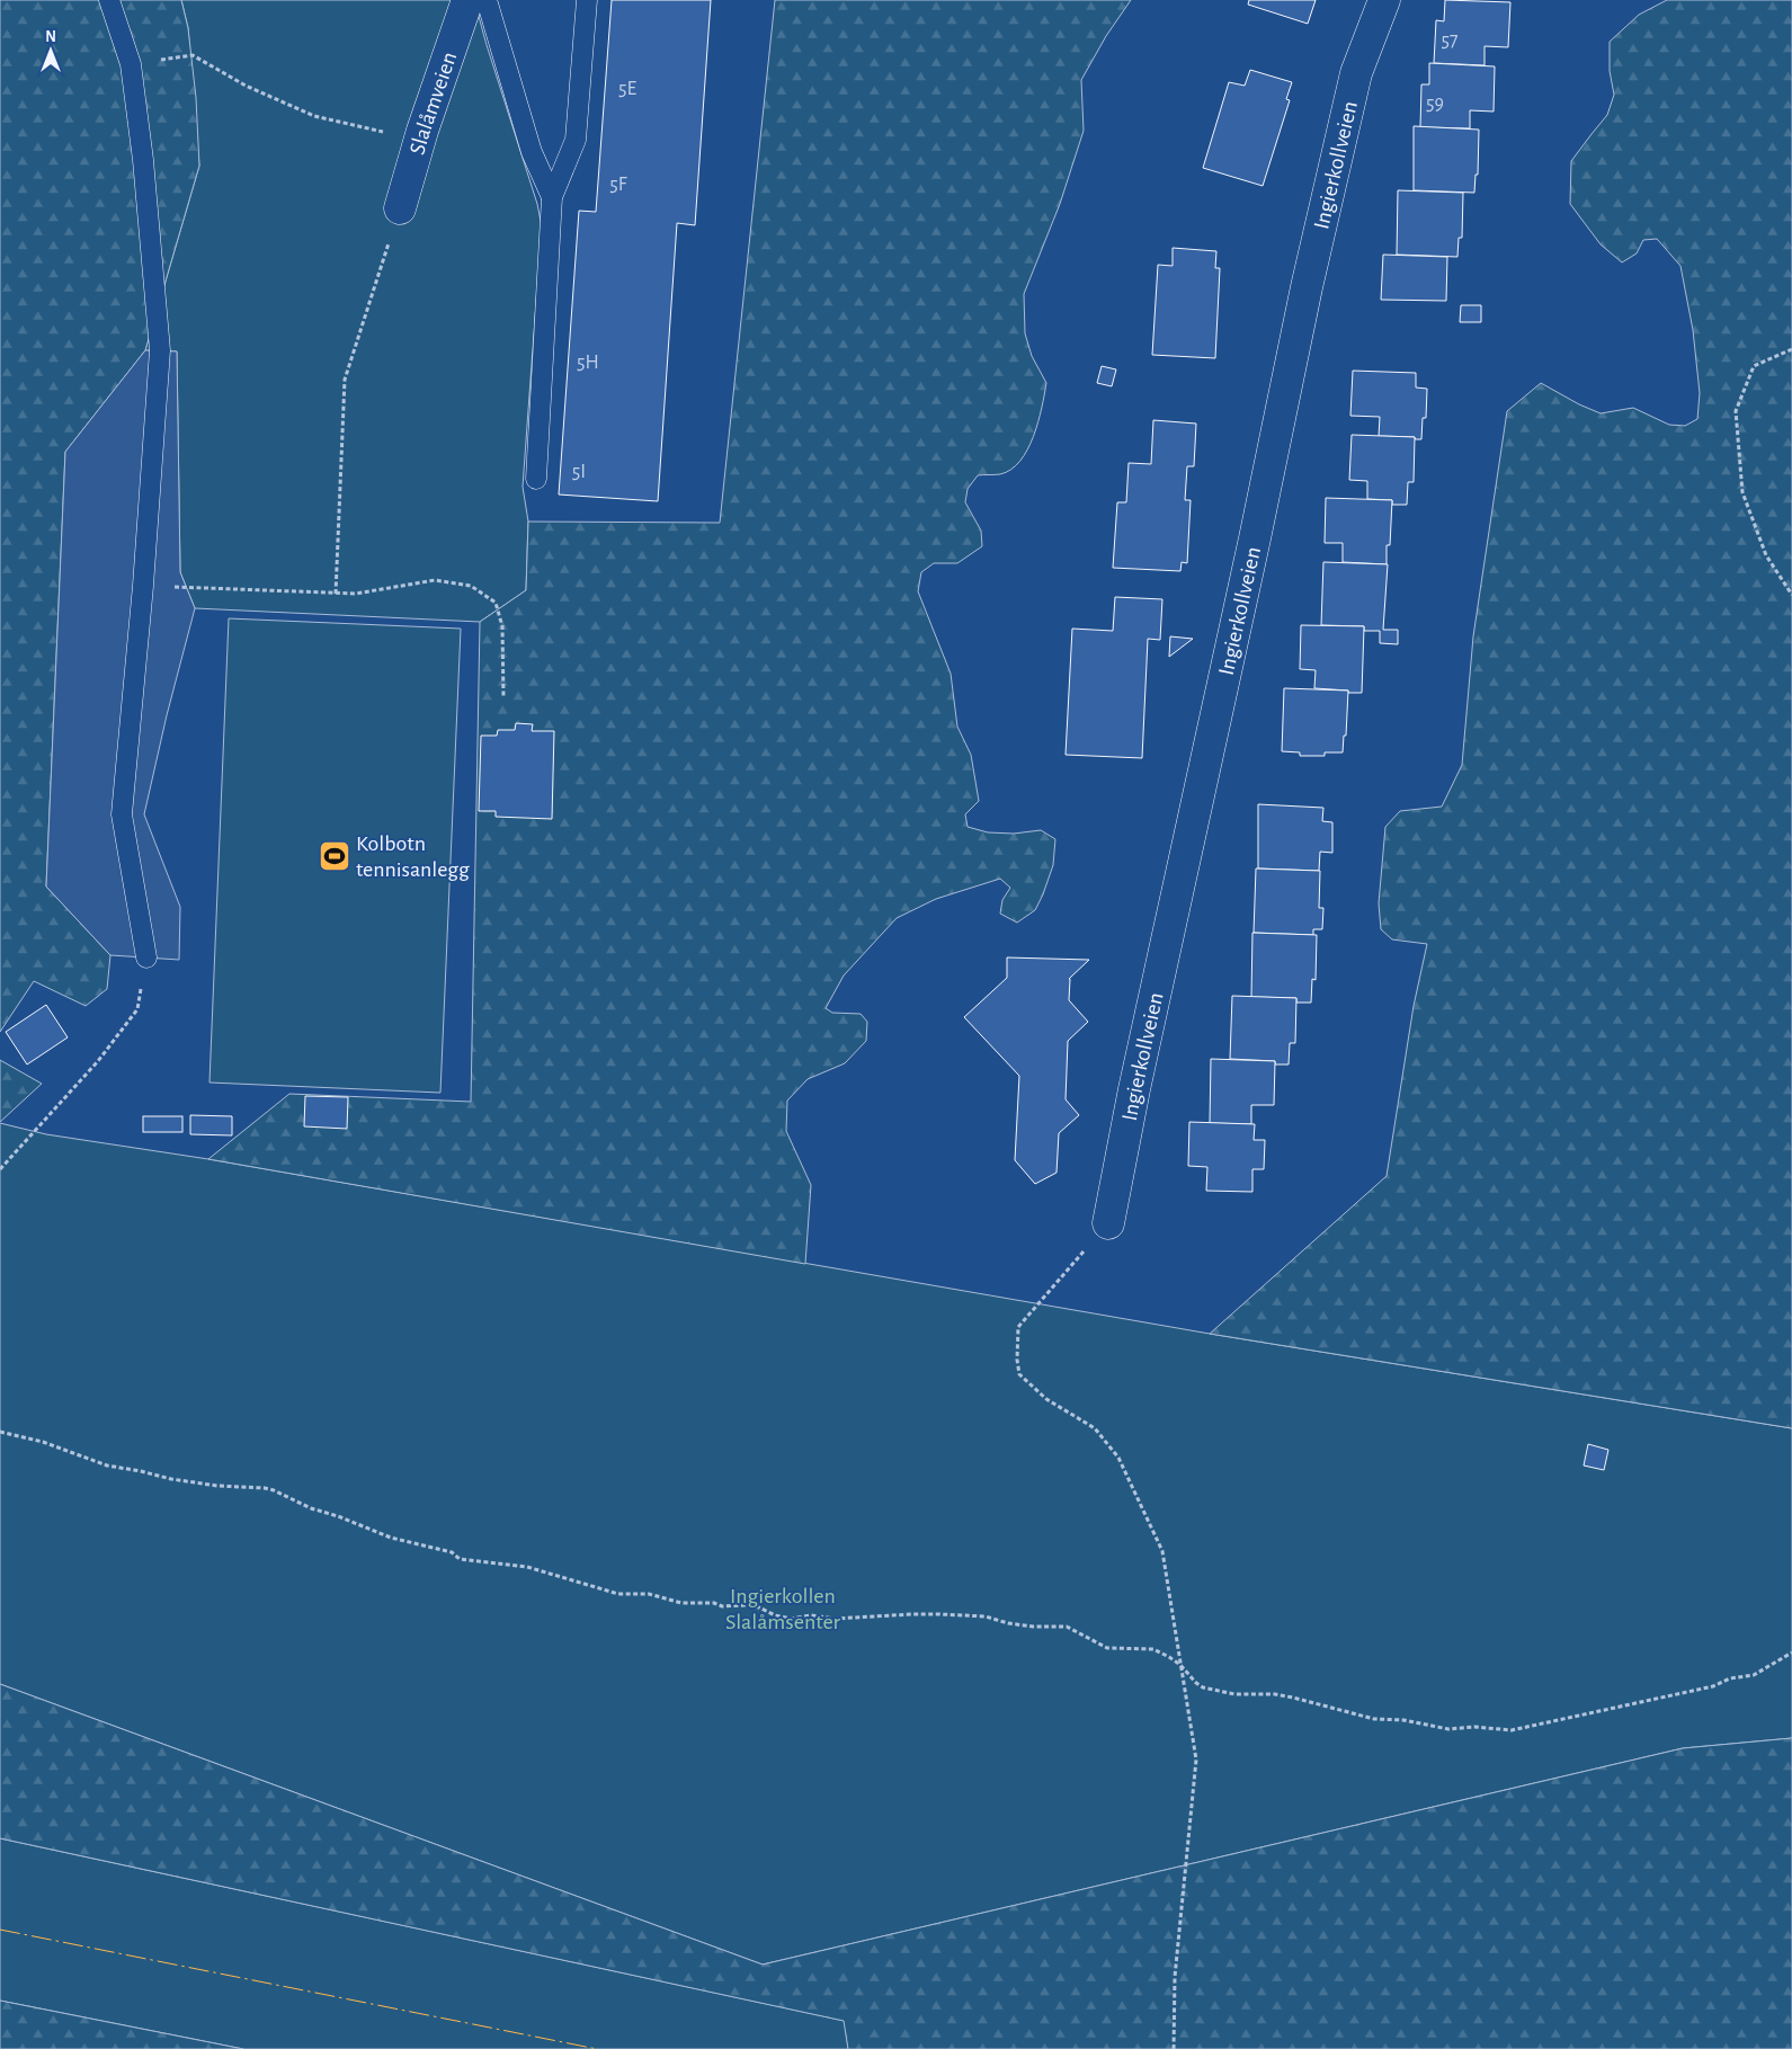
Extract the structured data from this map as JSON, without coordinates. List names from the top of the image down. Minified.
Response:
{"streets":{"street":["Slalåmveien","Ingierkollveien"]},"parks":["Ingierkollen Slalåmsenter"],"places":{"sports":["Kolbotn tennisanlegg"]},"house_numbers":["57","5E","59","5F","5H","5I"],"north":"top"}
